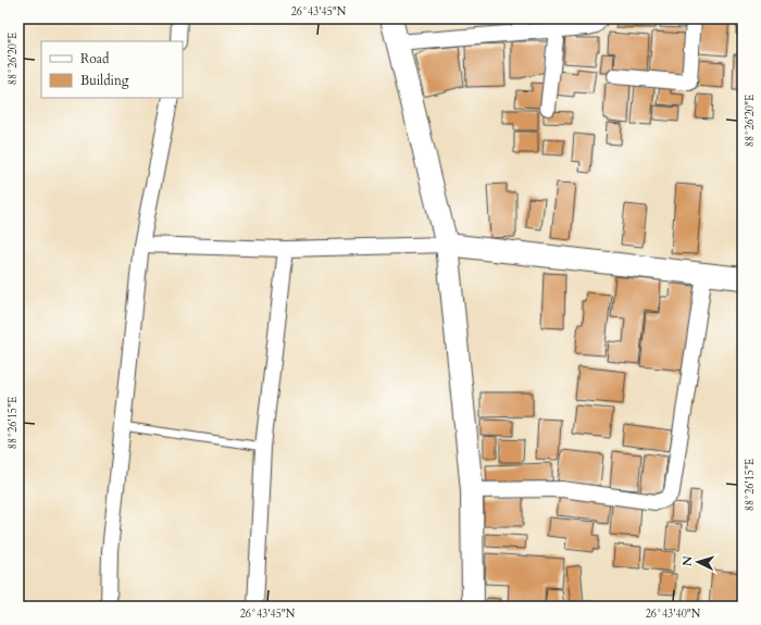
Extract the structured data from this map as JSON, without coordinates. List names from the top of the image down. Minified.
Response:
{"legend":["Road","Building"],"north":"left","coordinates":["26°43'45\"N","88°26'20\"E","88°26'15\"E","26°43'40\"N"]}
